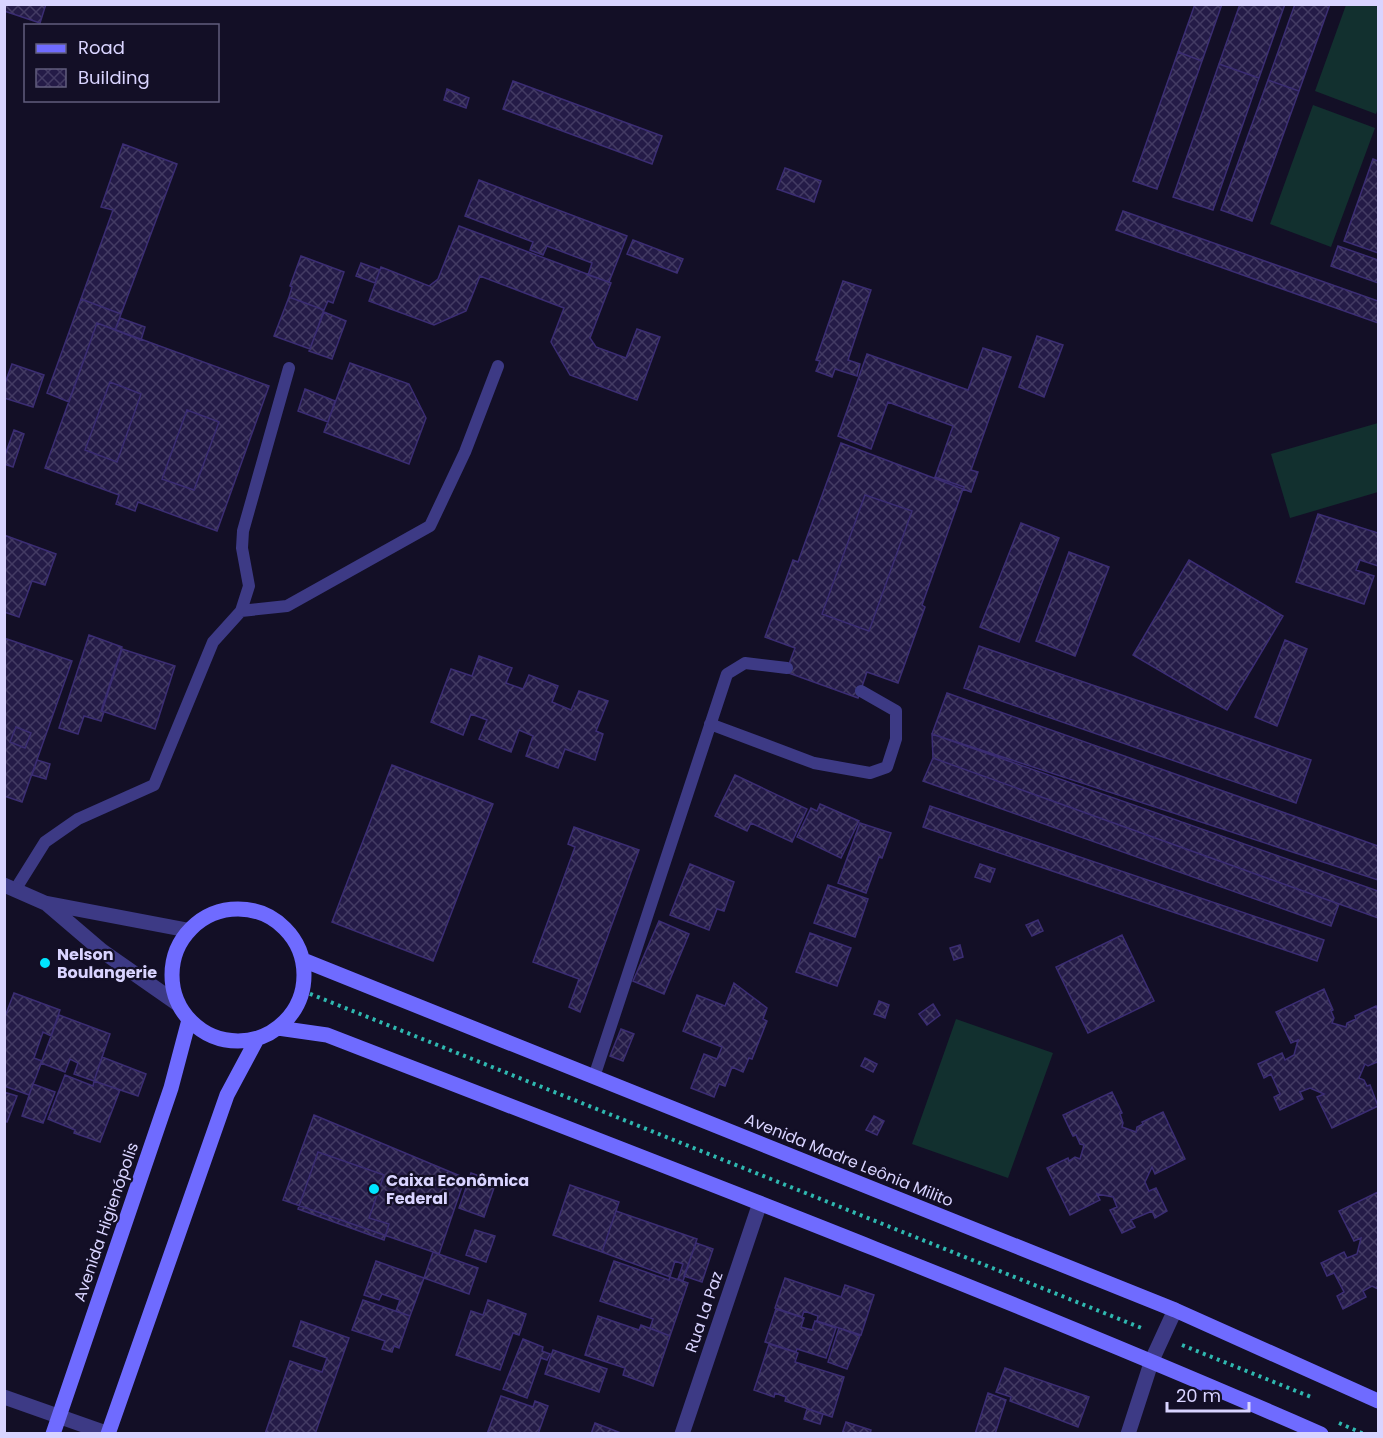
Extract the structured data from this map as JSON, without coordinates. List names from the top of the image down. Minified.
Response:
{"streets":{"main road":["Avenida Madre Leônia Milito","Avenida Higienópolis"],"street":["Rua La Paz"]},"crossings":[["Avenida Madre Leônia Milito","Avenida Higienópolis"]],"places":["Nelson Boulangerie","Caixa Econômica Federal"],"legend":["Road","Building"],"scale_bar":"20 m"}
